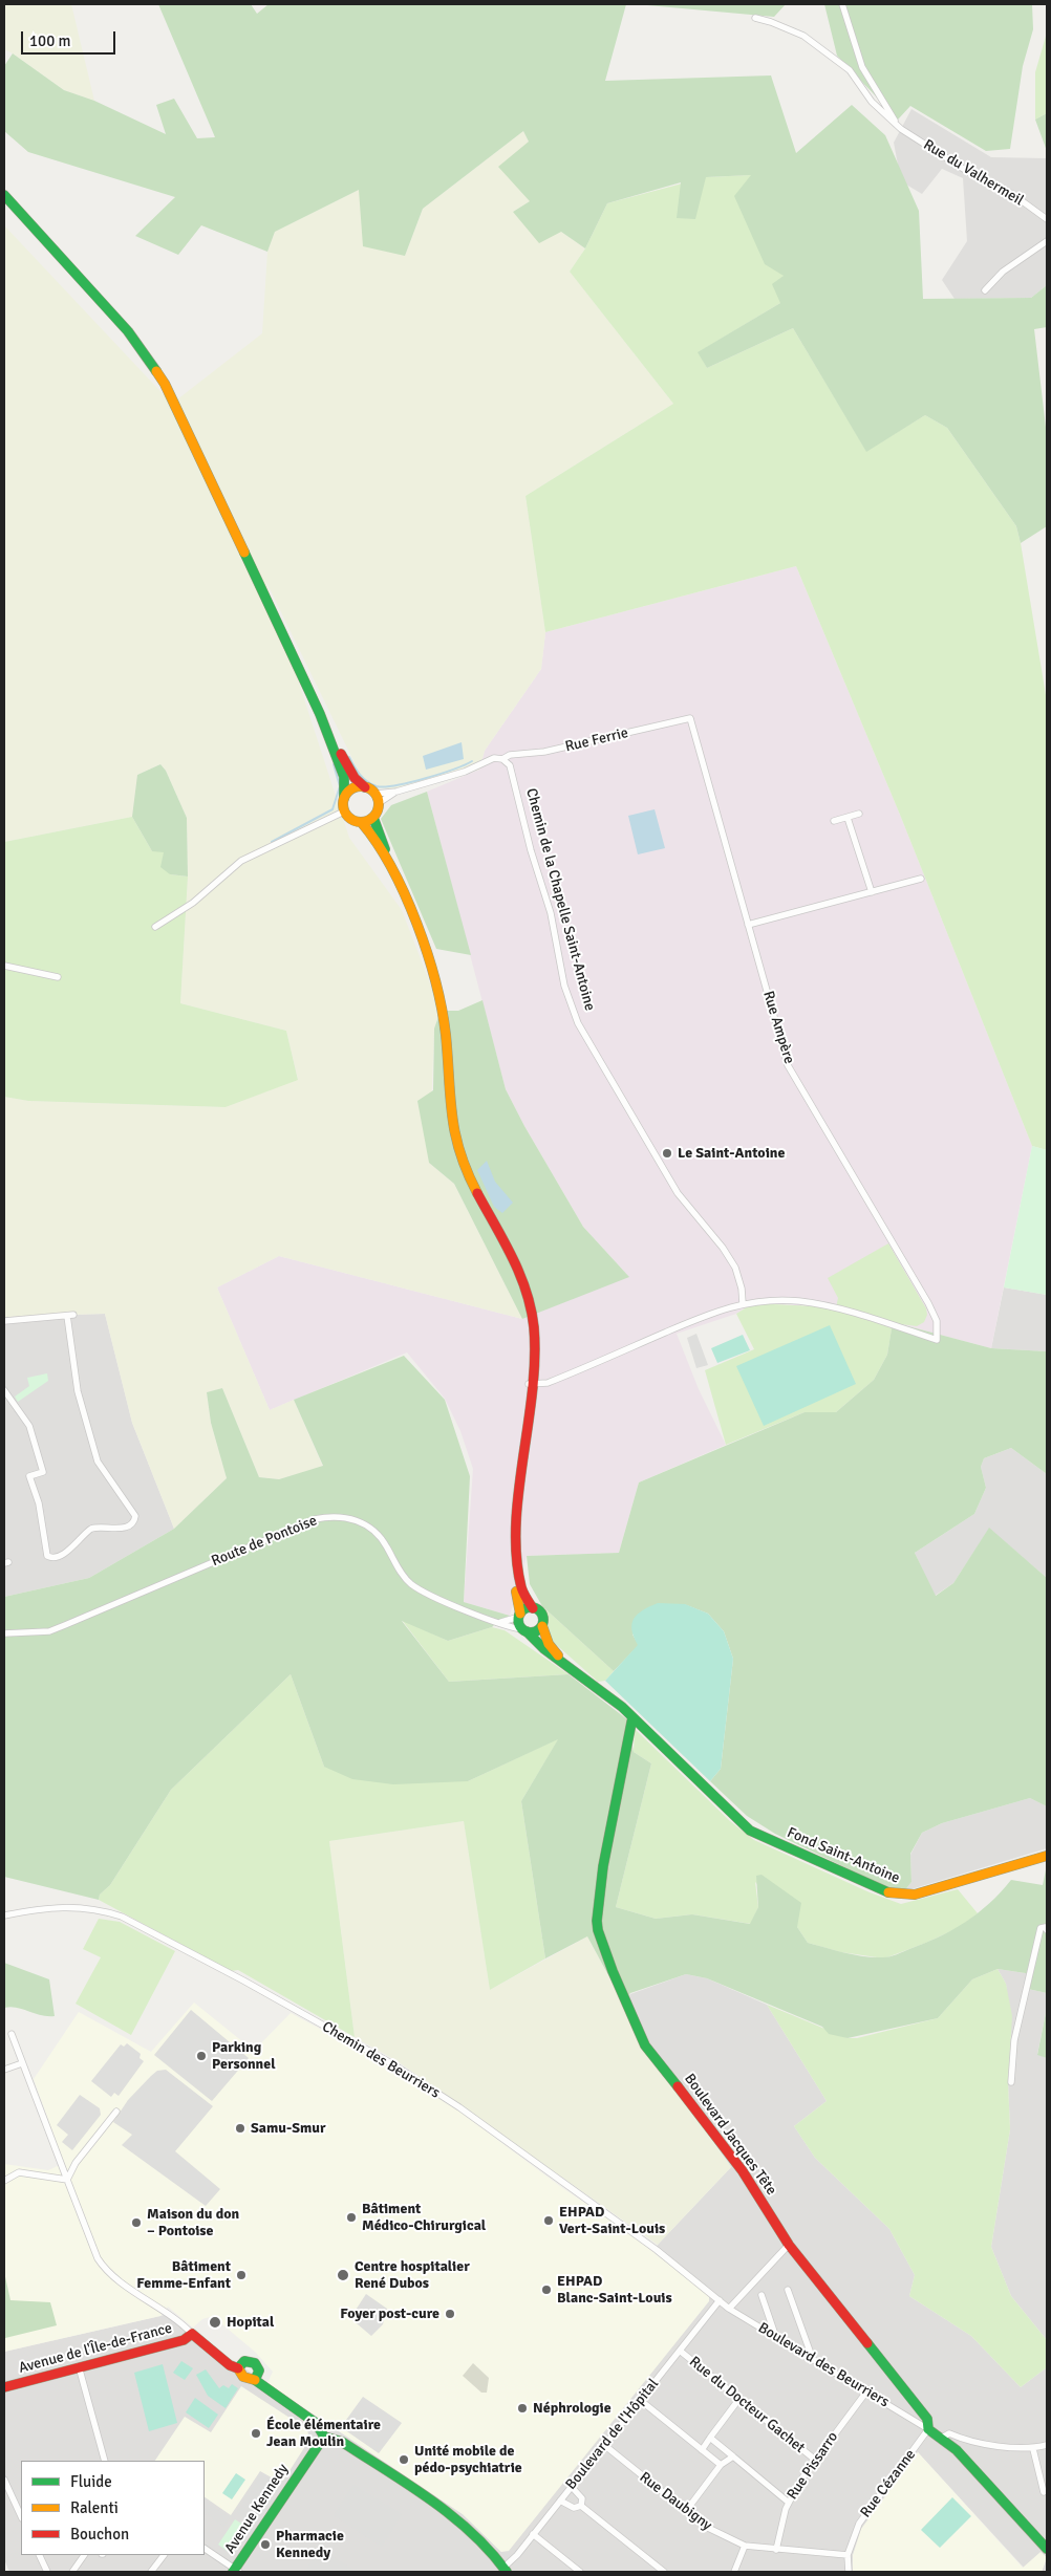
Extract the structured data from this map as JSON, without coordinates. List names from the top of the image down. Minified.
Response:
{"streets":{"main road":["Fond Saint-Antoine","Boulevard Jacques Tête","Avenue de l'Île-de-France","Avenue Kennedy"],"street":["Rue du Valhermeil","Rue Ferrie","Chemin de la Chapelle Saint-Antoine","Rue Ampère","Route de Pontoise","Chemin des Beurriers","Boulevard des Beurriers","Rue du Docteur Gachet","Boulevard de l'Hôpital","Rue Pissarro","Rue Cézanne","Rue Daubigny"]},"crossings":[["Rue Ferrie","Chemin de la Chapelle Saint-Antoine"],["Rue Ferrie","Rue Ampère"],["Chemin de la Chapelle Saint-Antoine","Rue Ampère"],["Fond Saint-Antoine","Boulevard Jacques Tête"],["Chemin des Beurriers","Boulevard des Beurriers"],["Chemin des Beurriers","Boulevard de l'Hôpital"],["Boulevard Jacques Tête","Boulevard des Beurriers"],["Boulevard Jacques Tête","Rue Cézanne"],["Boulevard des Beurriers","Boulevard de l'Hôpital"],["Boulevard des Beurriers","Rue Pissarro"],["Boulevard des Beurriers","Rue Cézanne"],["Rue du Docteur Gachet","Boulevard de l'Hôpital"],["Rue du Docteur Gachet","Rue Pissarro"],["Boulevard de l'Hôpital","Rue Daubigny"],["Rue Pissarro","Rue Daubigny"],["Rue Cézanne","Rue Daubigny"]],"places":["Le Saint-Antoine","Parking Personnel","Samu-Smur","Bâtiment Médico-Chirurgical","EHPAD Vert-Saint-Louis","Maison du don – Pontoise","Bâtiment Femme-Enfant","Centre hospitalier René Dubos","EHPAD Blanc-Saint-Louis","Foyer post-cure","Hopital","Néphrologie","École élémentaire Jean Moulin","Unité mobile de pédo-psychiatrie","Pharmacie Kennedy"],"legend":["Fluide","Ralenti","Bouchon"],"scale_bar":"100 m"}
